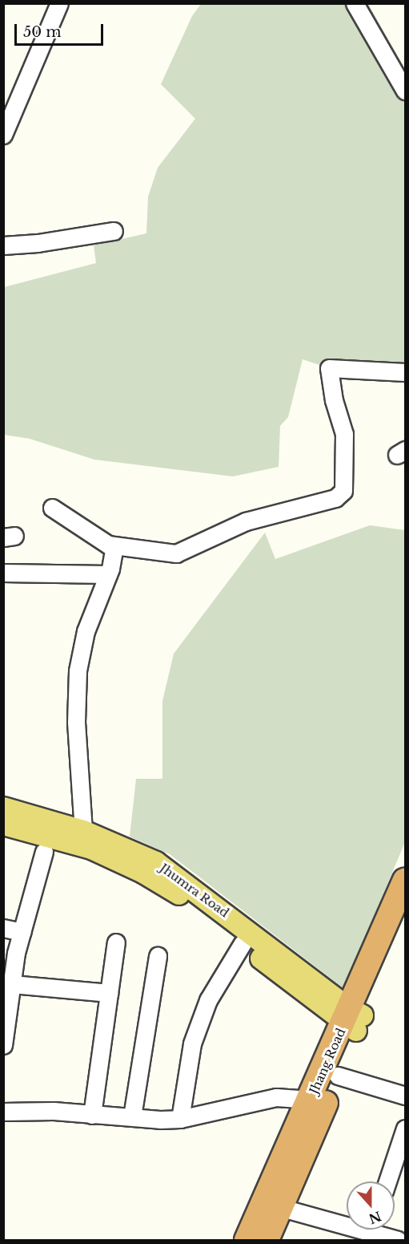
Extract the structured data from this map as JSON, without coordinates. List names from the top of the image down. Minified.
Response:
{"streets":{"highway":["Jhang Road"],"main road":["Jhumra Road"]},"crossings":[["Jhumra Road","Jhang Road"]],"scale_bar":"50 m","north":"bottom"}
